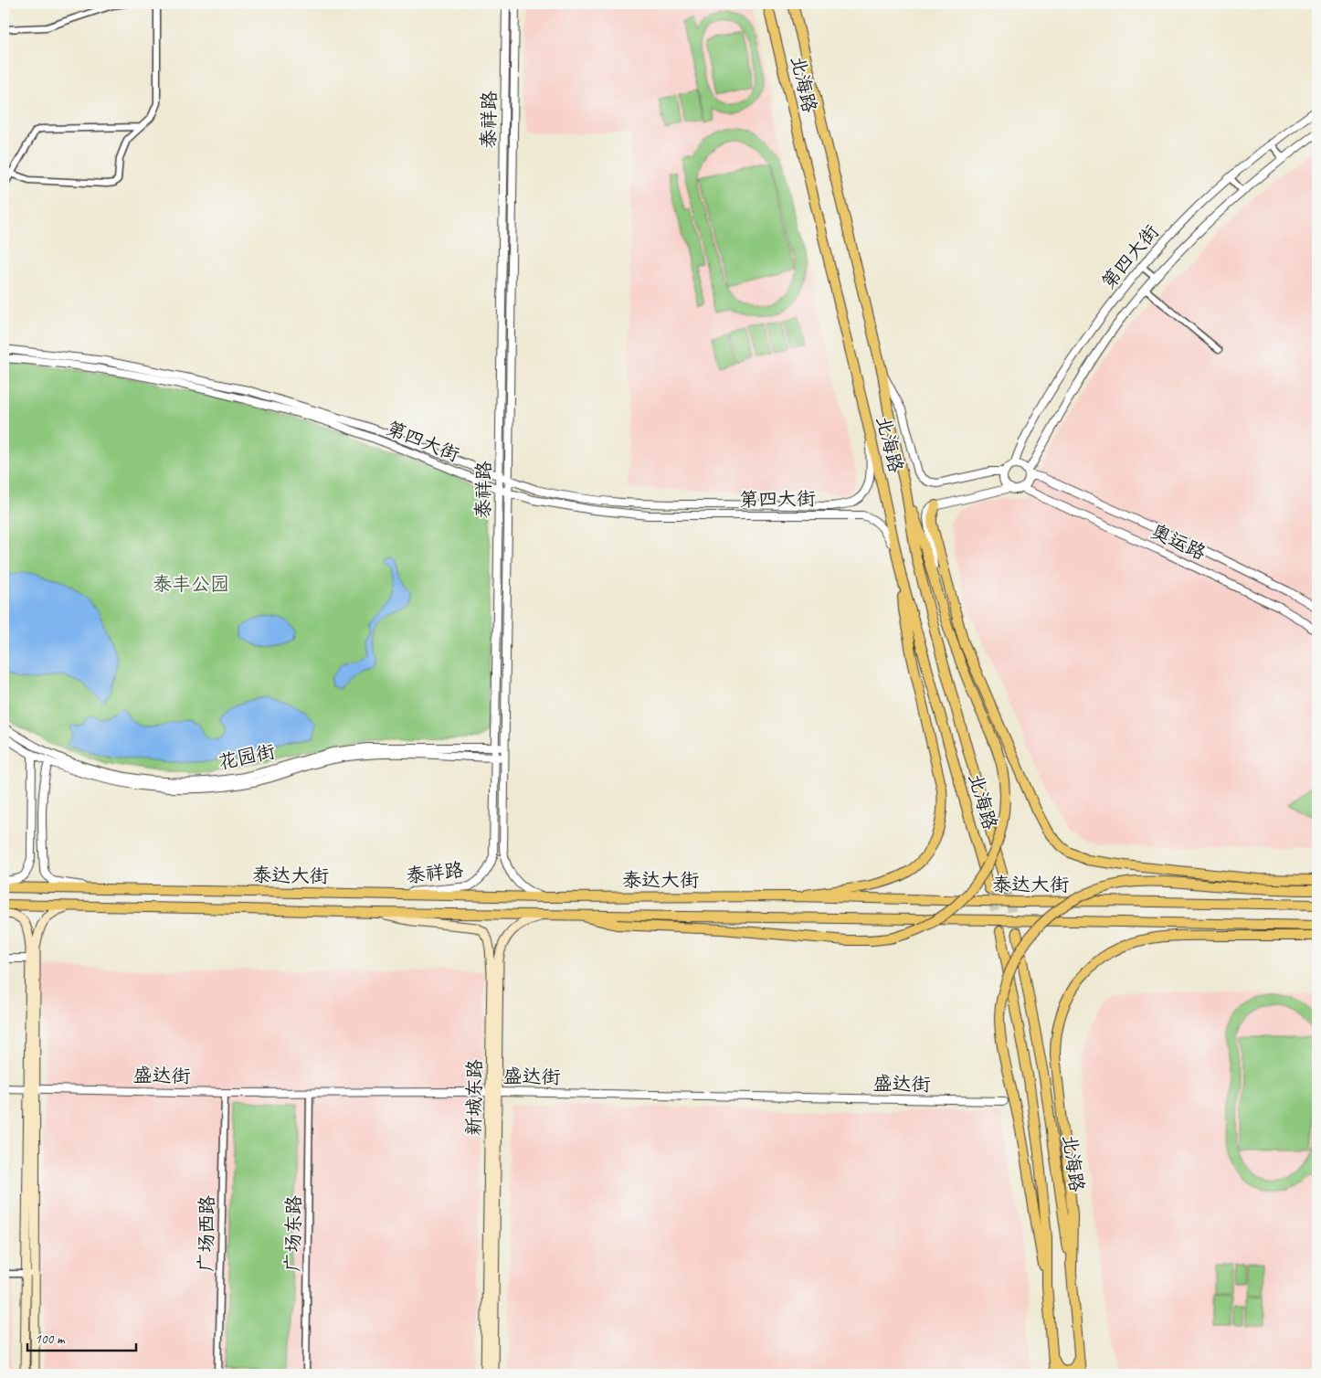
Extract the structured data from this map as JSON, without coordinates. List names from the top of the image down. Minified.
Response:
{"streets":{"main road":["北海路","泰达大街","新城东路"],"street":["泰祥路","第四大街","奥运路","花园街","盛达街","广场西路","广场东路"]},"crossings":[["北海路","第四大街"],["泰祥路","第四大街"],["泰祥路","花园街"],["泰祥路","泰达大街"],["第四大街","奥运路"],["泰达大街","新城东路"],["盛达街","新城东路"],["盛达街","广场西路"],["盛达街","广场东路"]],"parks":["泰丰公园"],"scale_bar":"100 m"}
